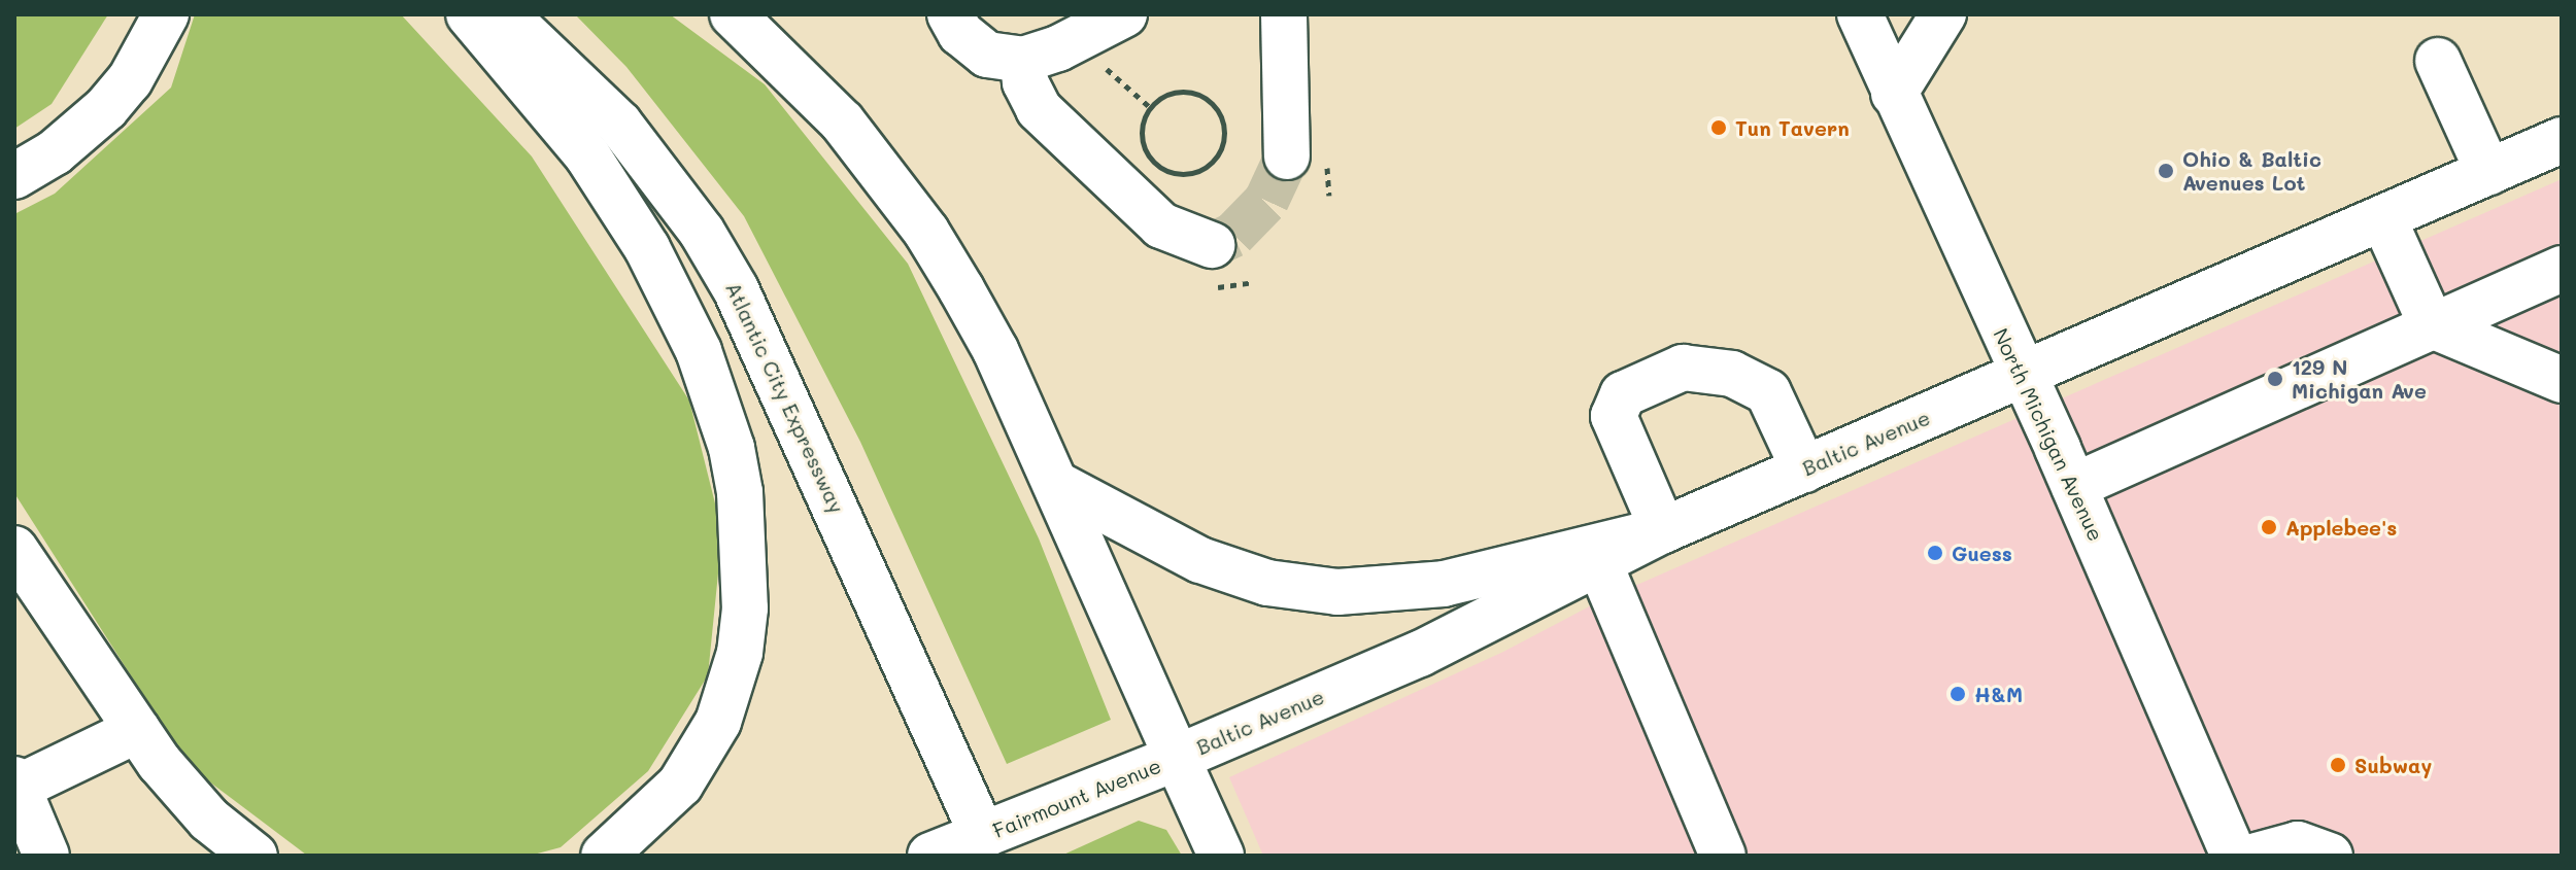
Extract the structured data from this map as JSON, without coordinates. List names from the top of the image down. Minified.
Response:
{"streets":{"main road":["Atlantic City Expressway","North Michigan Avenue","Baltic Avenue","Fairmount Avenue"]},"crossings":[["Atlantic City Expressway","Fairmount Avenue"],["North Michigan Avenue","Baltic Avenue"],["Baltic Avenue","Fairmount Avenue"]],"places":["Tun Tavern","Ohio & Baltic Avenues Lot","129 N Michigan Ave","Applebee's","Guess","H&M","Subway"]}
